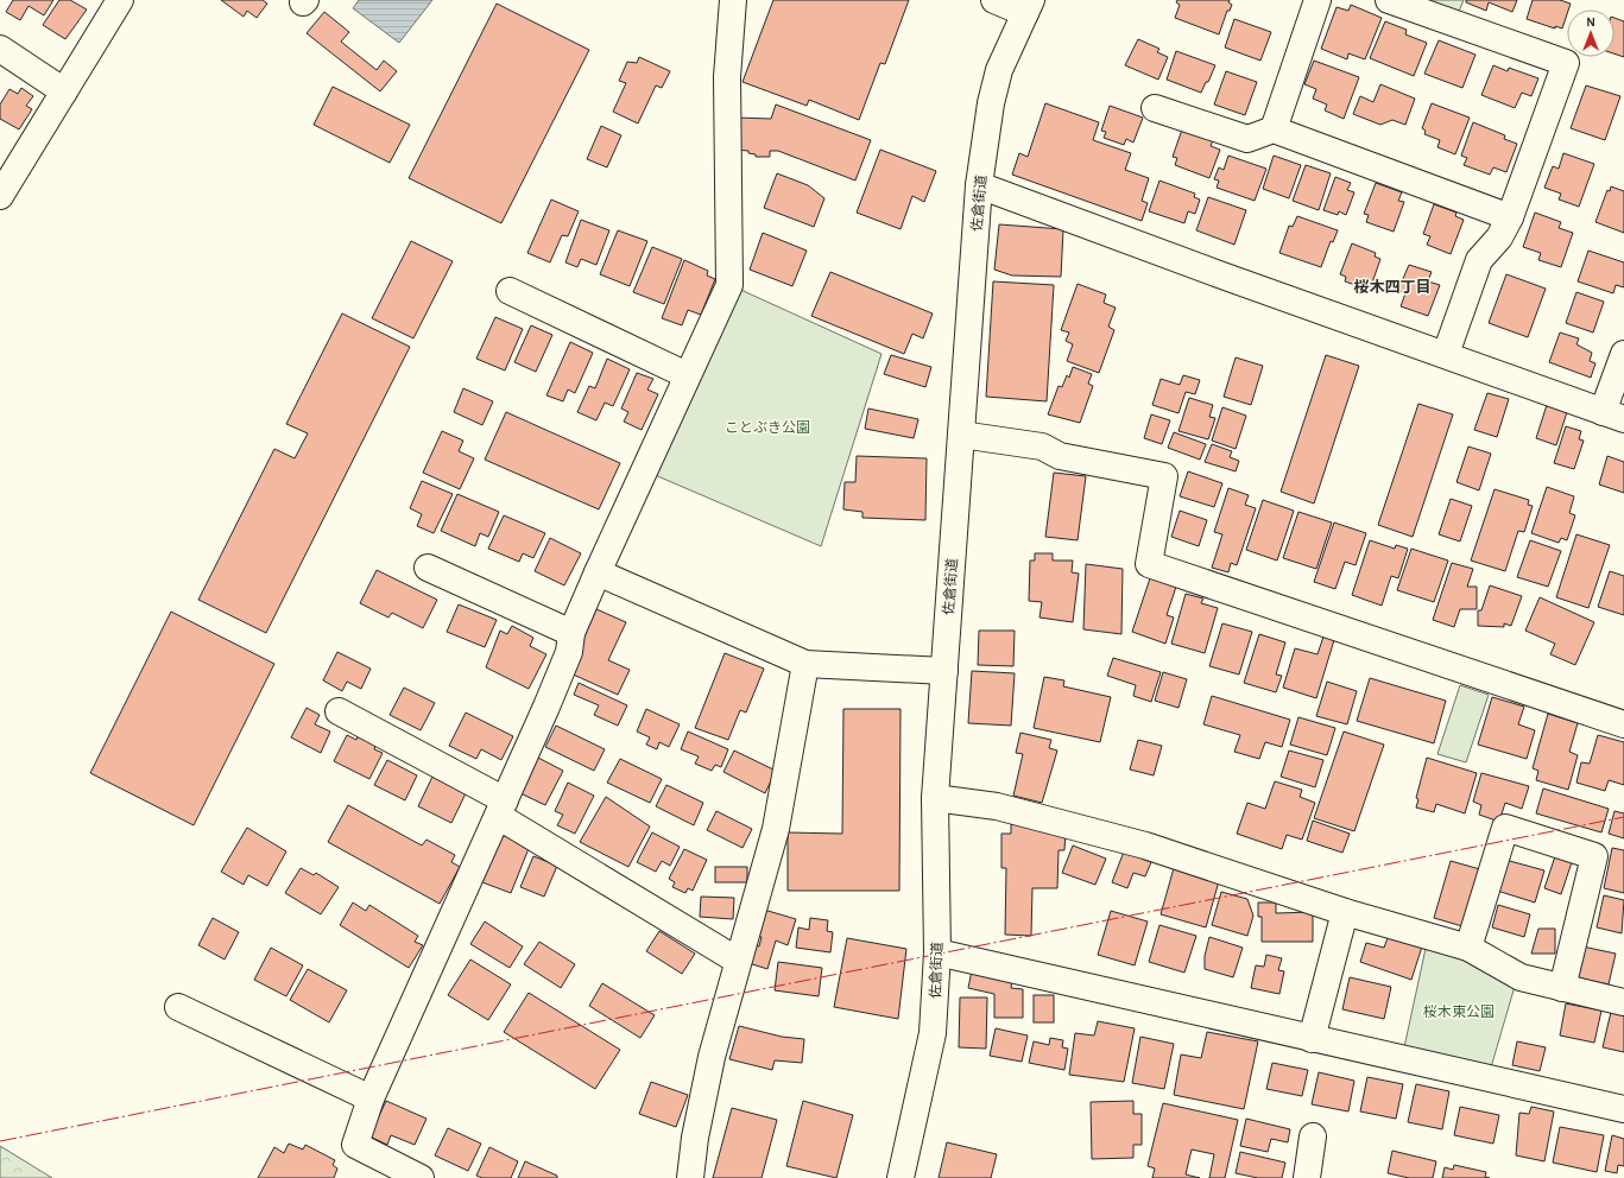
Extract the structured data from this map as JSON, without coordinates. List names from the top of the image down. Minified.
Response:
{"streets":{"main road":["佐倉街道"]},"districts":["桜木四丁目"],"parks":["ことぶき公園","桜木東公園"],"north":"top"}
